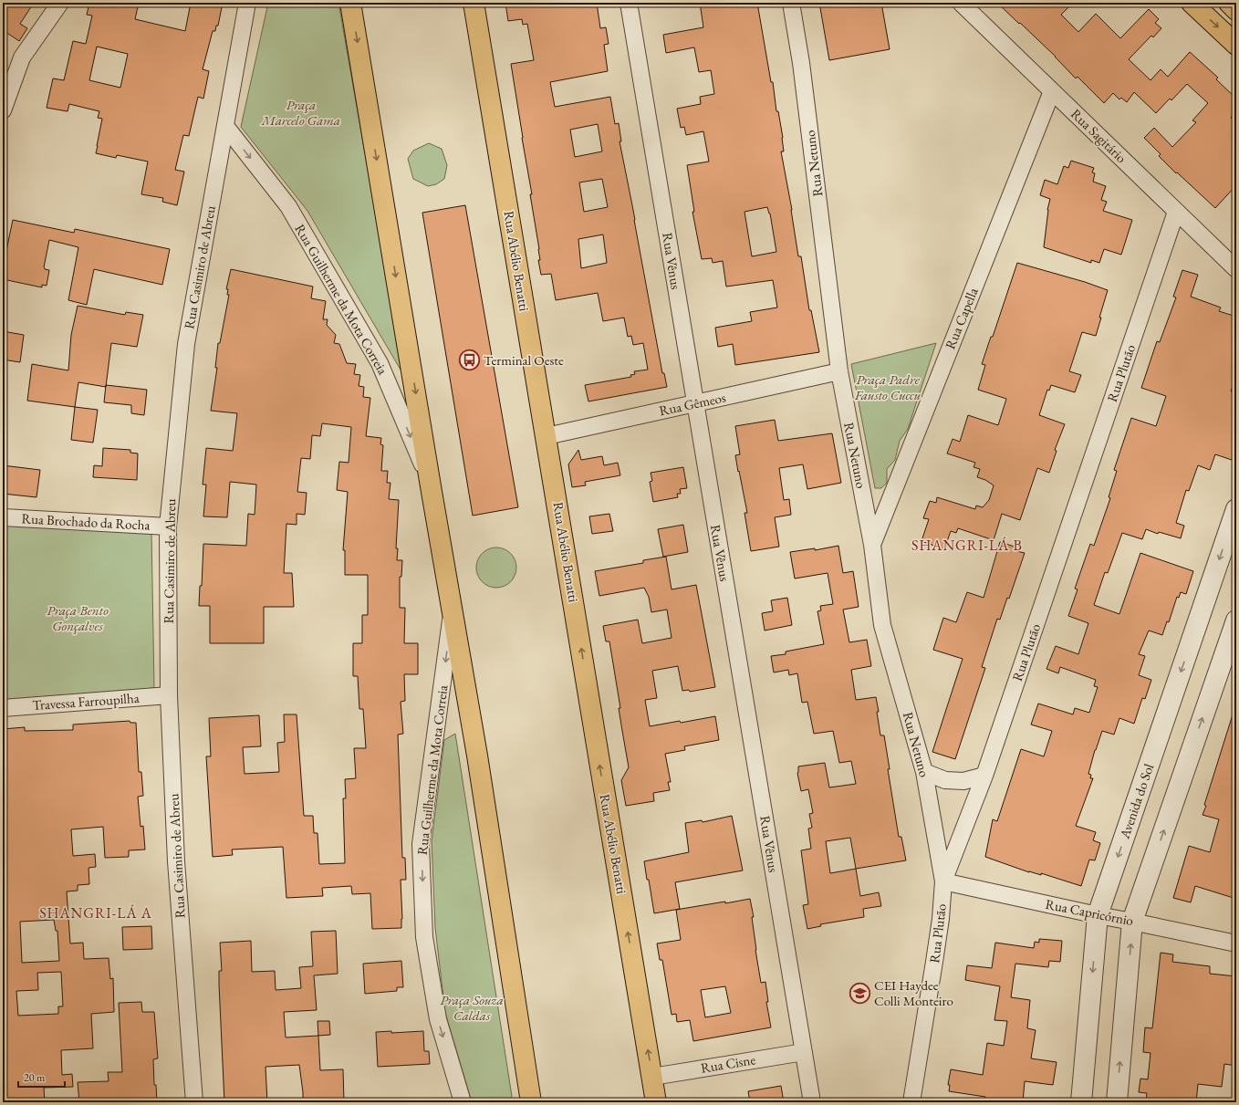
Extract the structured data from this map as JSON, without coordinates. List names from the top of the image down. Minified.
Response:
{"streets":{"main road":["Rua Abélio Benatti"],"street":["Rua Sagitário","Rua Netuno","Rua Vênus","Rua Casimiro de Abreu","Rua Guilherme da Mota Correia","Rua Capella","Rua Plutão","Rua Gêmeos","Rua Brochado da Rocha","Travessa Farroupilha","Avenida do Sol","Rua Capricórnio","Rua Cisne"]},"crossings":[["Rua Sagitário","Rua Capella"],["Rua Sagitário","Rua Plutão"],["Rua Netuno","Rua Capella"],["Rua Netuno","Rua Plutão"],["Rua Netuno","Rua Gêmeos"],["Rua Netuno","Rua Capricórnio"],["Rua Abélio Benatti","Rua Gêmeos"],["Rua Abélio Benatti","Rua Cisne"],["Rua Vênus","Rua Gêmeos"],["Rua Vênus","Rua Cisne"],["Rua Casimiro de Abreu","Rua Guilherme da Mota Correia"],["Rua Casimiro de Abreu","Rua Brochado da Rocha"],["Rua Casimiro de Abreu","Travessa Farroupilha"],["Rua Plutão","Rua Capricórnio"],["Avenida do Sol","Rua Capricórnio"]],"one_way":["Rua Guilherme da Mota Correia"],"districts":["SHANGRI-LÁ B","SHANGRI-LÁ A"],"parks":["Praça Marcelo Gama","Praça Padre Fausto Cuccu","Praça Bento Gonçalves","Praça Souza Caldas"],"places":{"bus stop":["Terminal Oeste"],"school or university":["CEI Haydee Colli Monteiro"]},"scale_bar":"20 m"}
